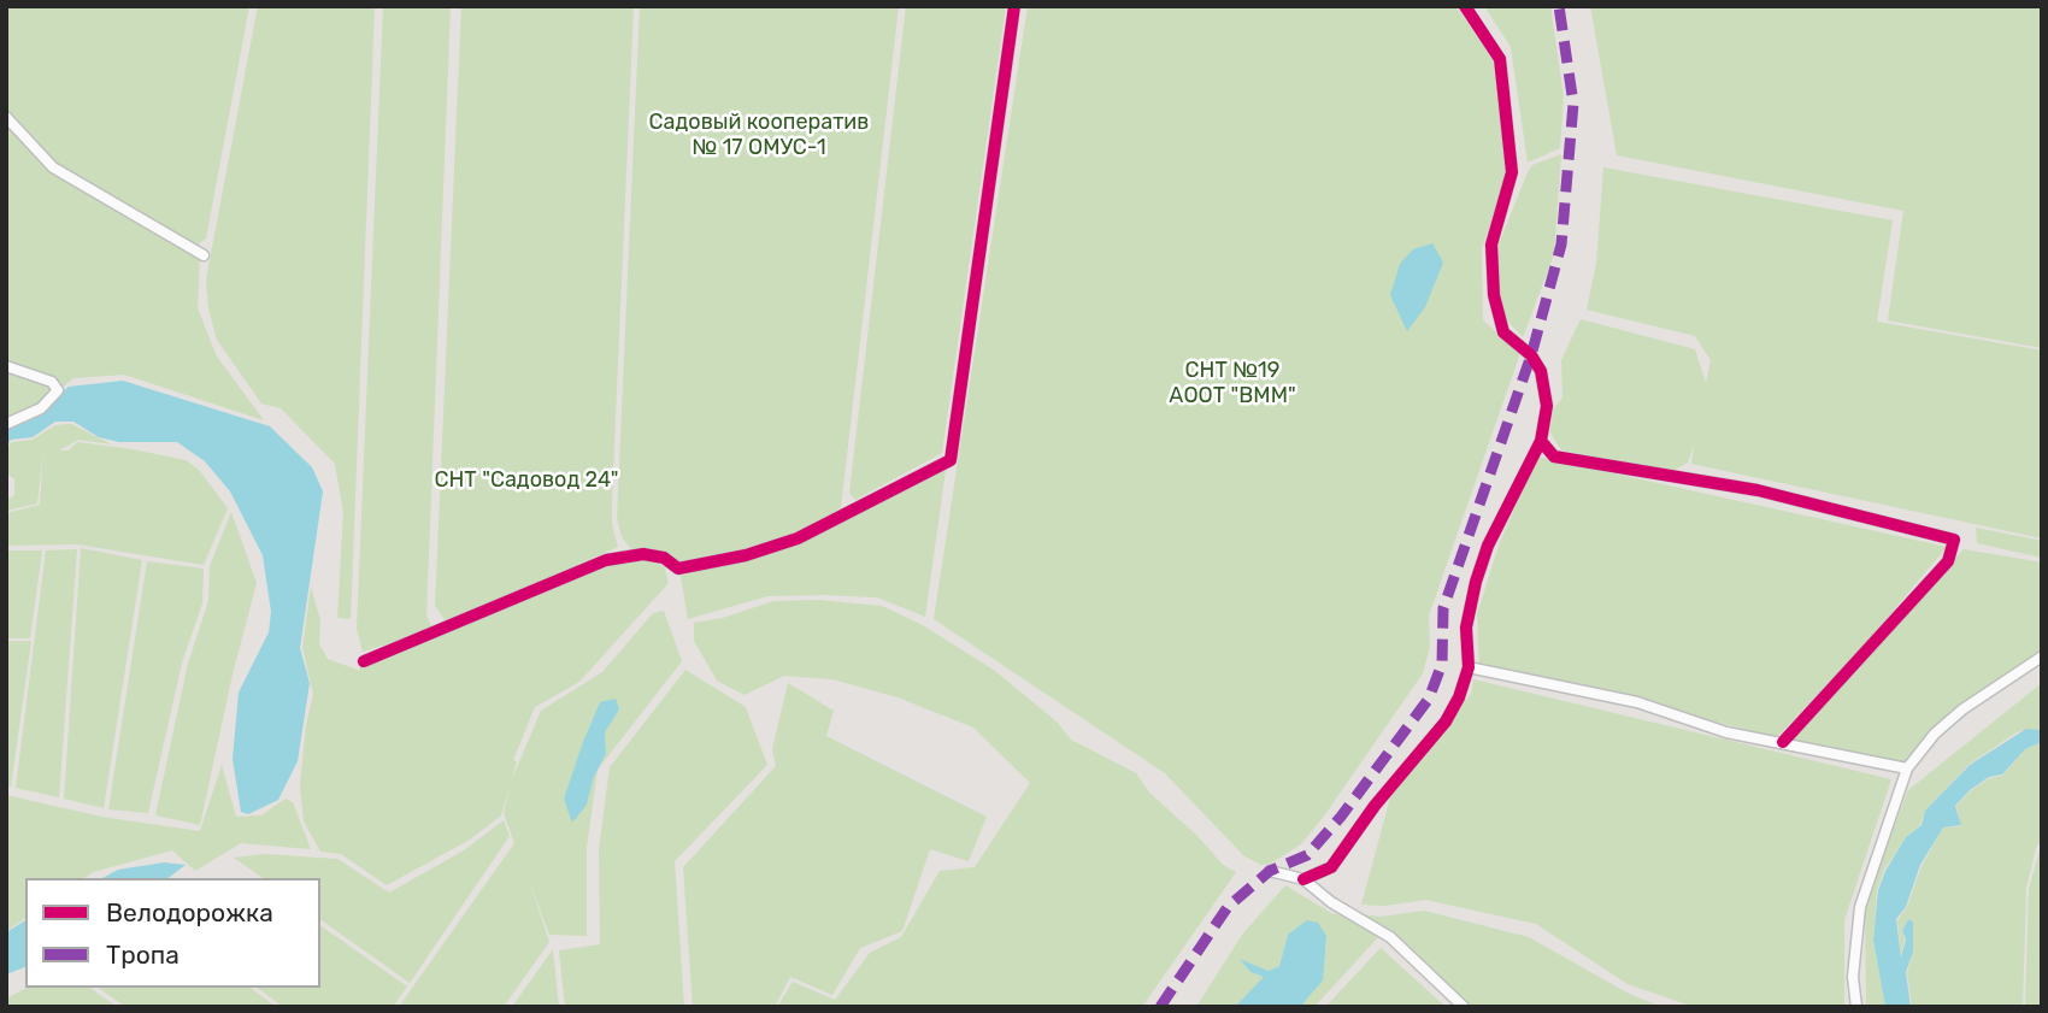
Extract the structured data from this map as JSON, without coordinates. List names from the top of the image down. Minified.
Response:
{"parks":["Садовый кооператив № 17 ОМУС-1","СНТ №19 АООТ \"ВММ\"","СНТ \"Садовод 24\""],"legend":["Велодорожка","Тропа"]}
